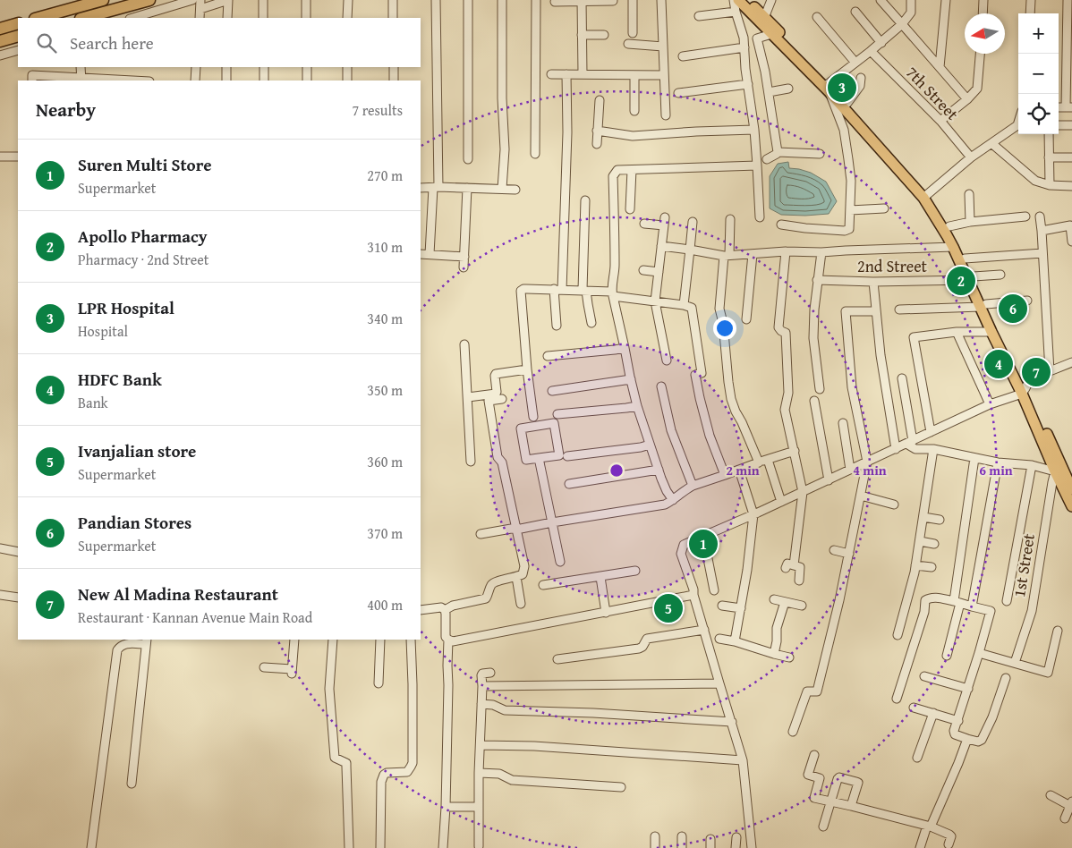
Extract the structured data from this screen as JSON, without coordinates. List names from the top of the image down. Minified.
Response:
{"streets":{"street":["7th Street","2nd Street","1st Street"]},"north":"left","page":{"map_buttons":["+","−"],"search":"Search here","pins":["3","2","6","4","7","1","5"],"heading":["Nearby","7 results"],"list":[{"mark":"1","name":"Suren Multi Store","note":"Supermarket","value":"270 m"},{"mark":"2","name":"Apollo Pharmacy","note":"Pharmacy · 2nd Street","value":"310 m"},{"mark":"3","name":"LPR Hospital","note":"Hospital","value":"340 m"},{"mark":"4","name":"HDFC Bank","note":"Bank","value":"350 m"},{"mark":"5","name":"Ivanjalian store","note":"Supermarket","value":"360 m"},{"mark":"6","name":"Pandian Stores","note":"Supermarket","value":"370 m"},{"mark":"7","name":"New Al Madina Restaurant","note":"Restaurant · Kannan Avenue Main Road","value":"400 m"}]},"rings":["2 min","4 min","6 min"]}
